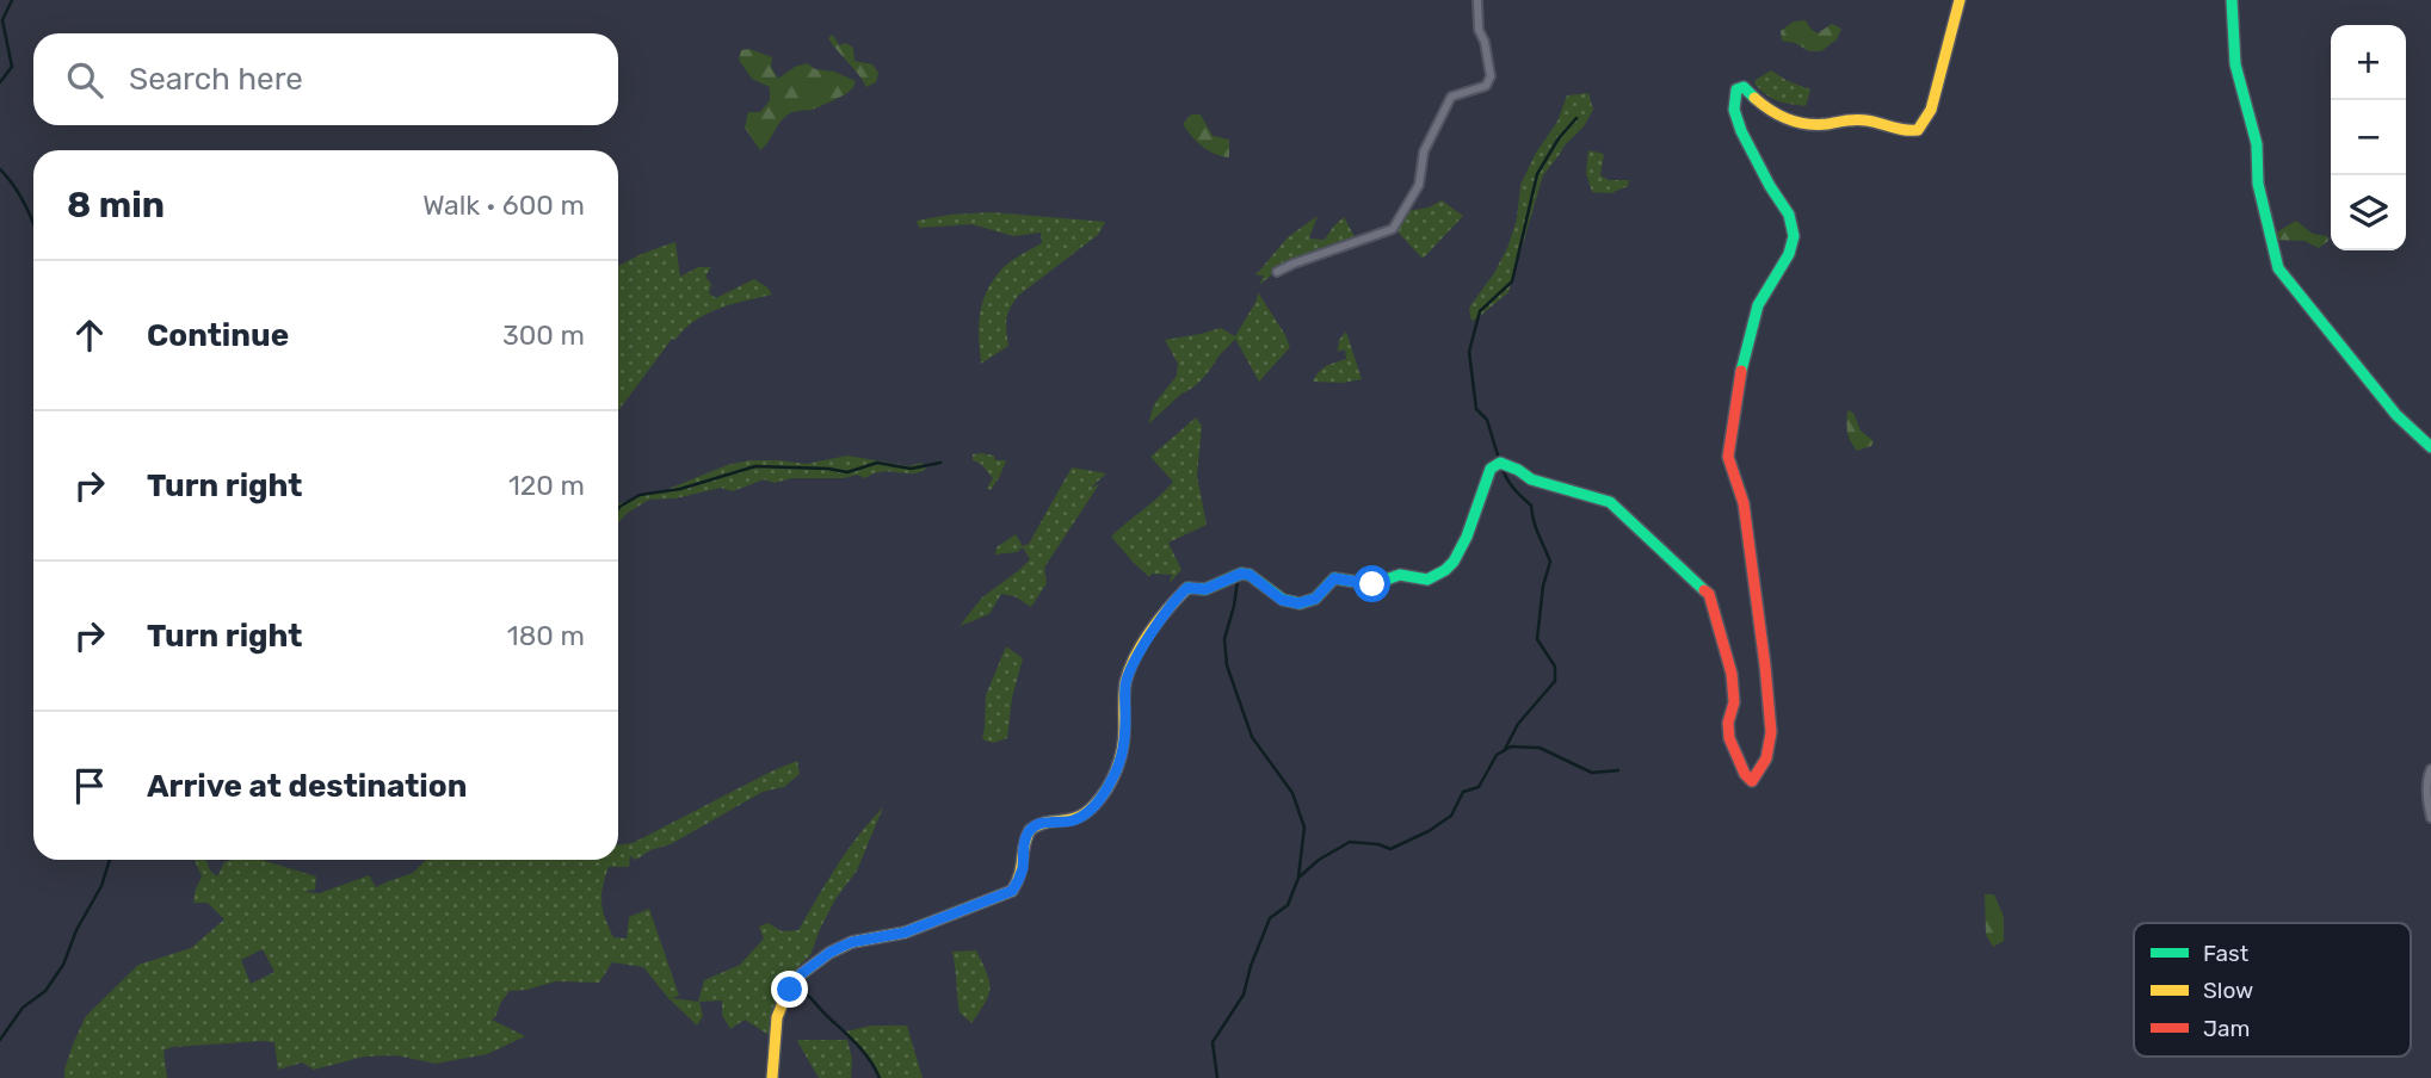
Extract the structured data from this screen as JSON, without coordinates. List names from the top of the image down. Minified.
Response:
{"legend":["Fast","Slow","Jam"],"page":{"map_buttons":["+","−"],"search":"Search here","heading":["8 min","Walk · 600 m"],"list":[["Continue","300 m"],["Turn right","120 m"],["Turn right","180 m"],"Arrive at destination"]}}
